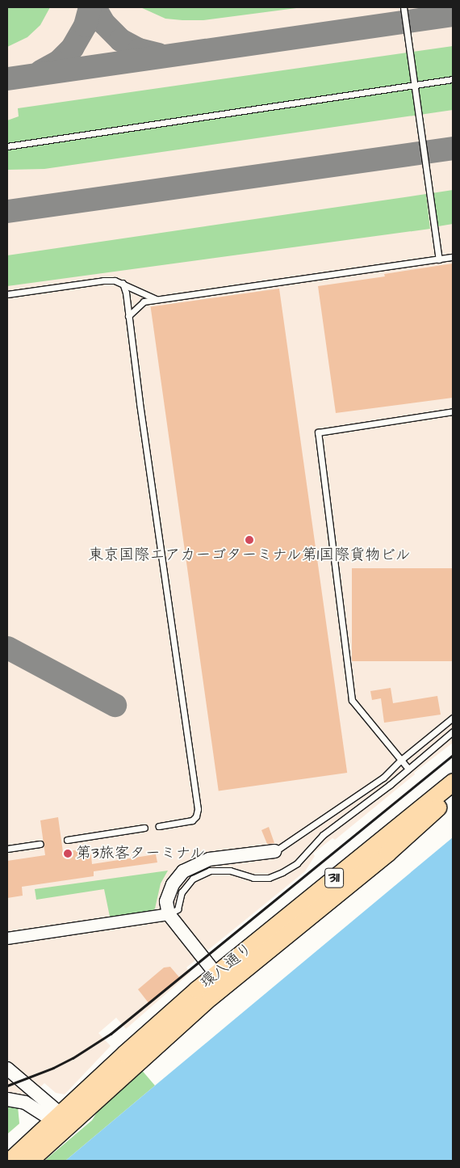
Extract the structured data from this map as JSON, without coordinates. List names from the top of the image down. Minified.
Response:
{"streets":{"main road":["311","環八通り"]},"places":["東京国際エアカーゴターミナル第1国際貨物ビル","第3旅客ターミナル"]}
